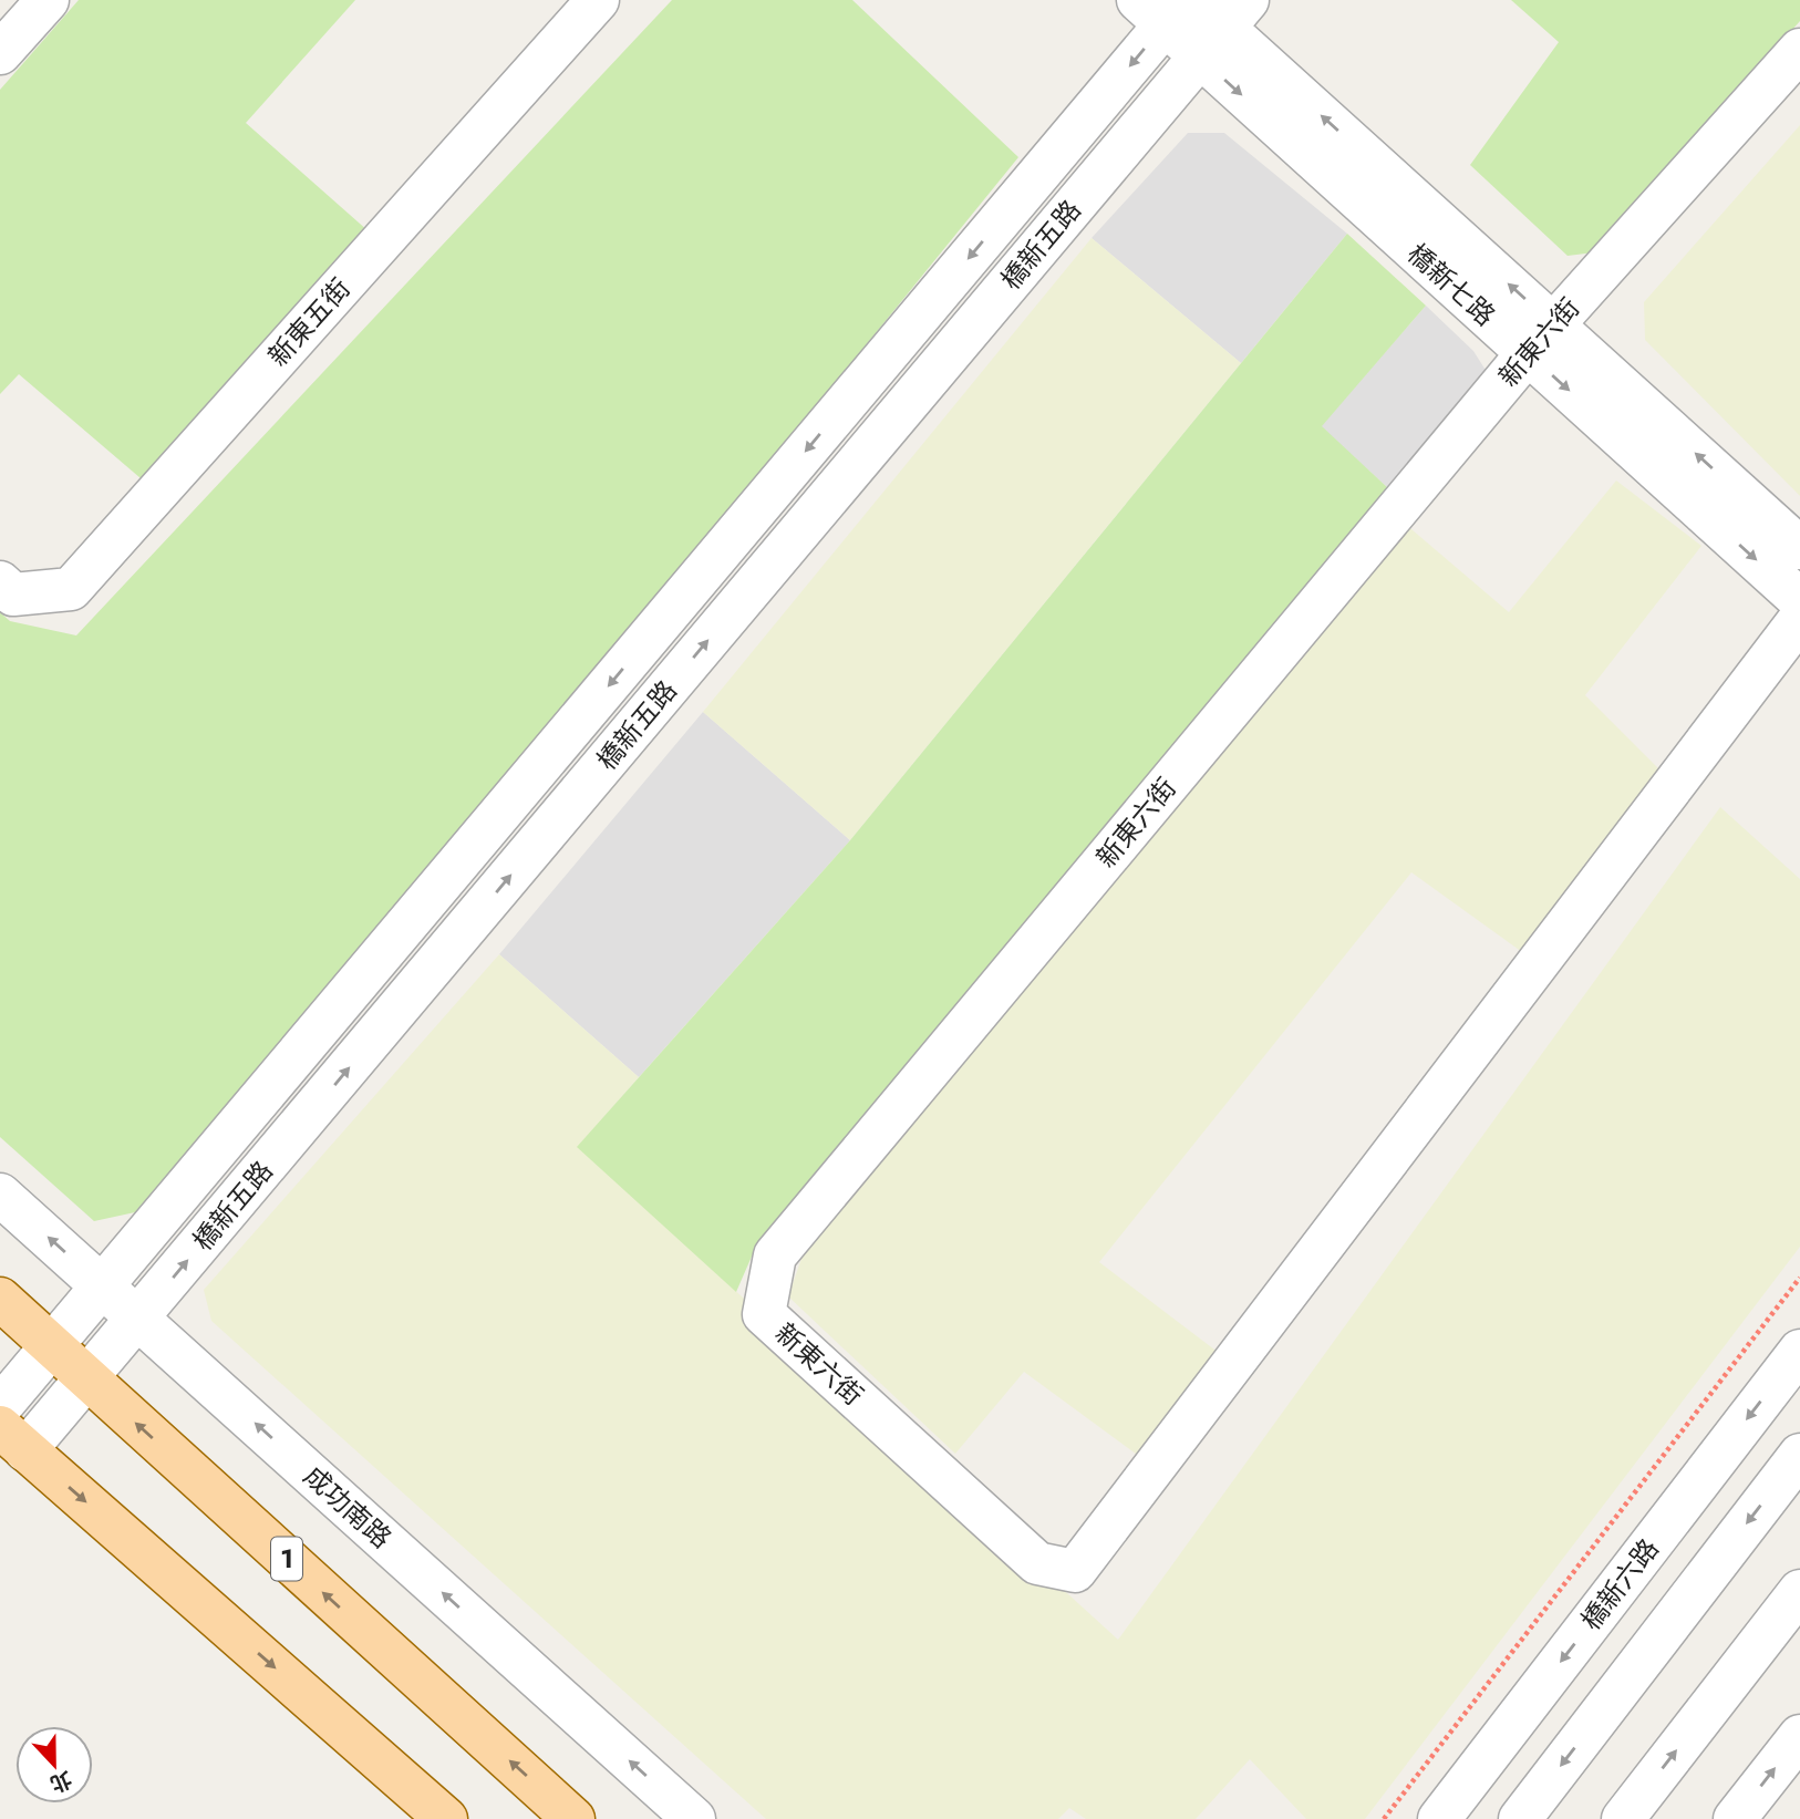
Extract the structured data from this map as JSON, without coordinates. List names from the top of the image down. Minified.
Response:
{"streets":{"main road":["1"],"street":["橋新五路","橋新七路","新東五街","新東六街","成功南路","橋新六路"]},"crossings":[["橋新五路","橋新七路"],["橋新五路","成功南路"],["橋新五路","1"],["橋新七路","新東六街"]],"one_way":["成功南路"],"north":"bottom"}
